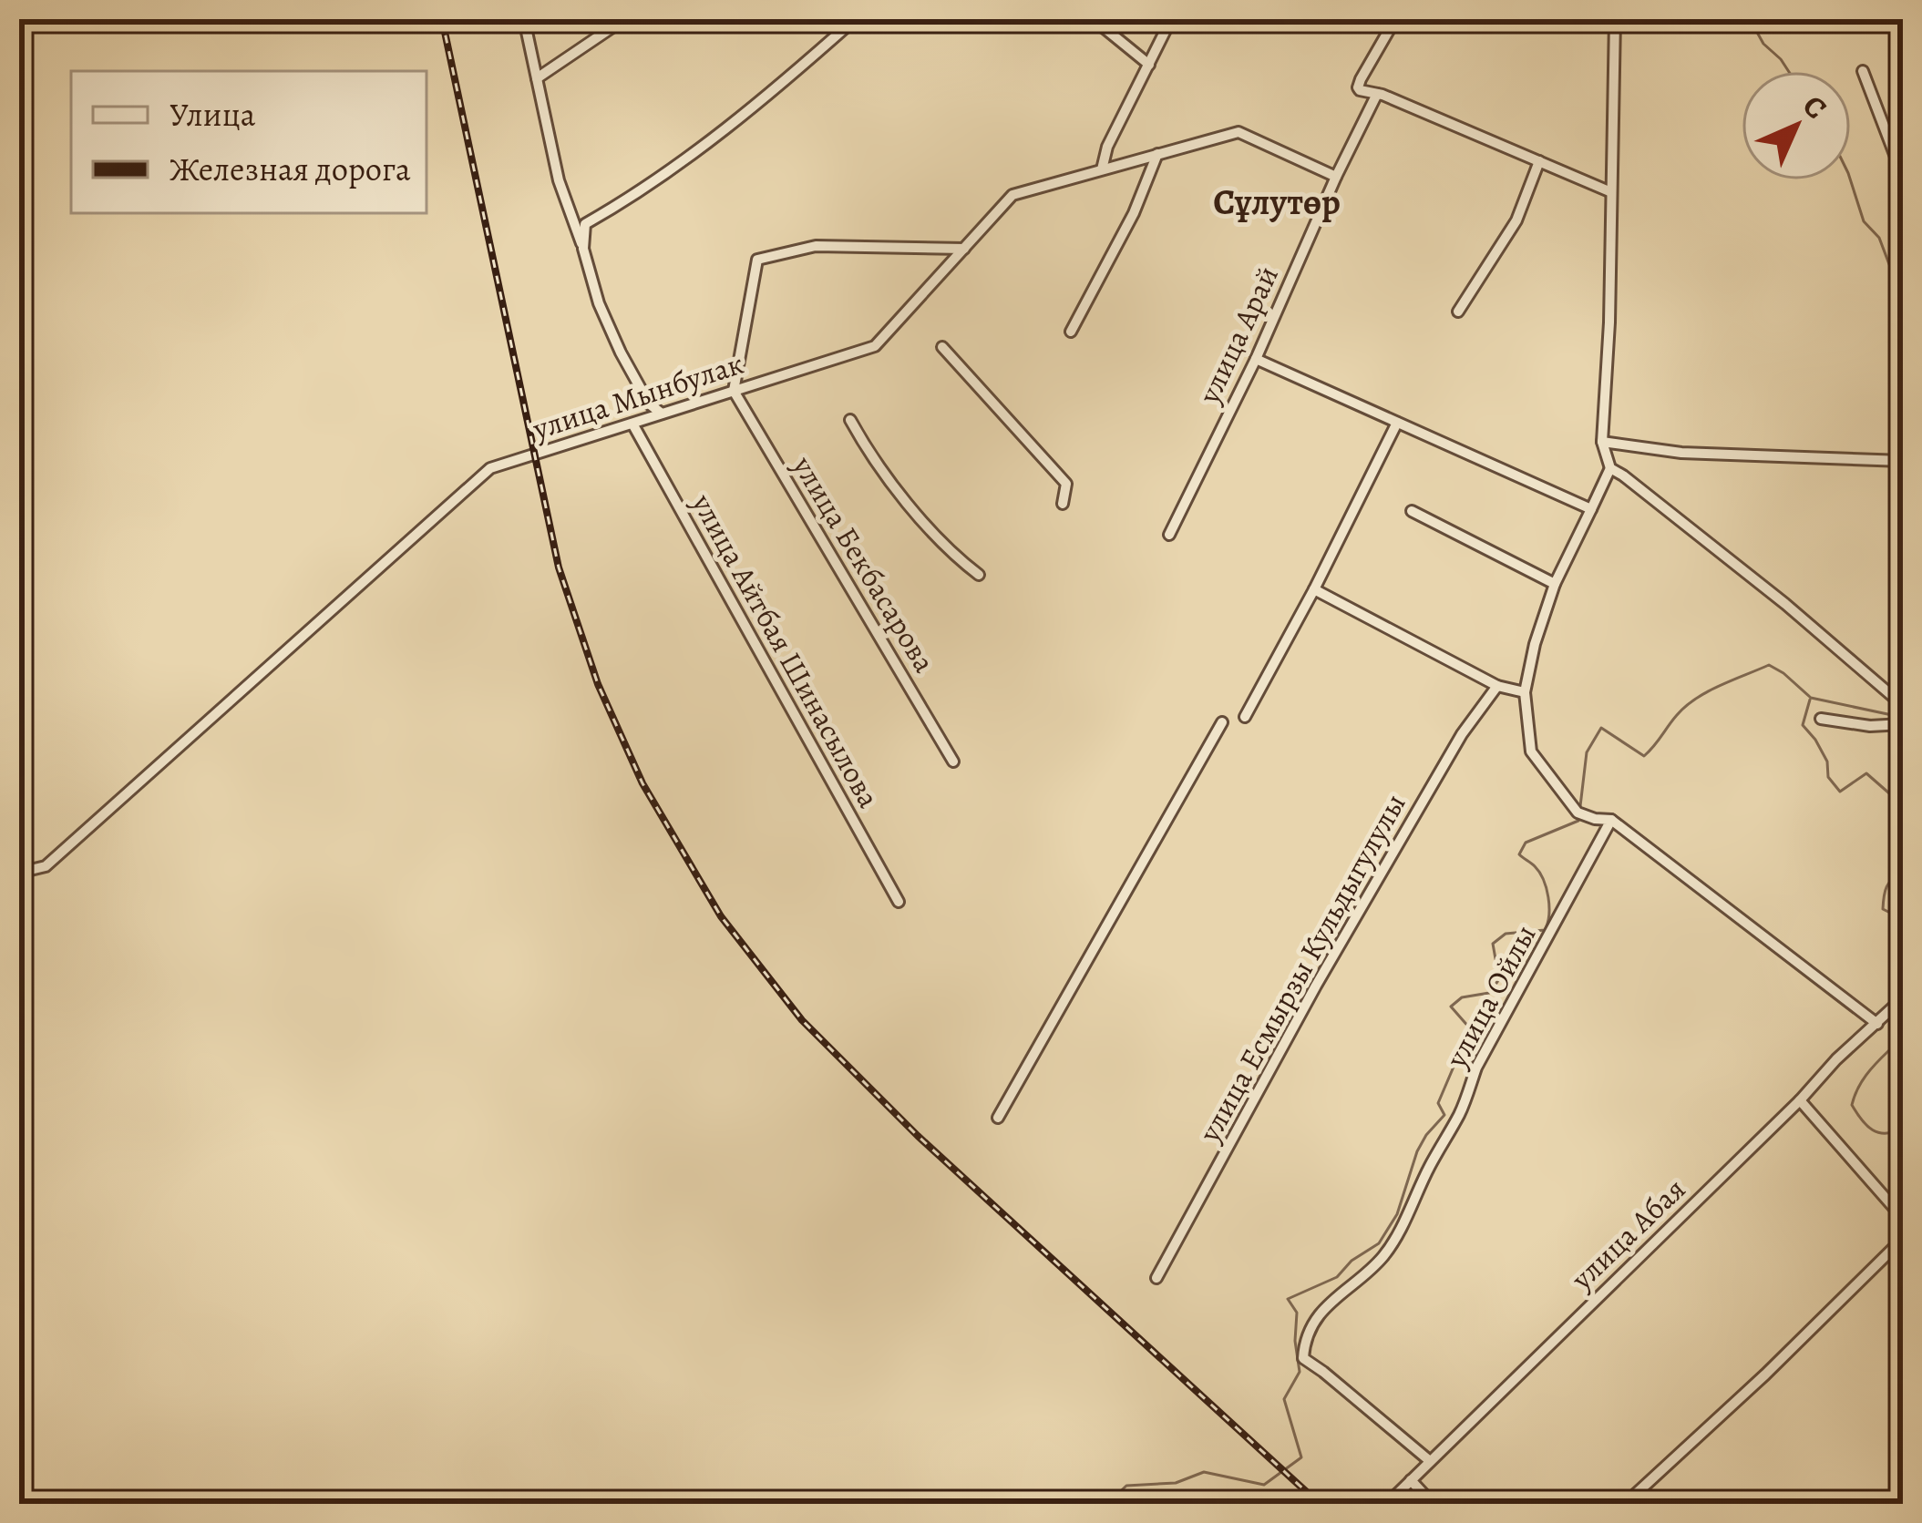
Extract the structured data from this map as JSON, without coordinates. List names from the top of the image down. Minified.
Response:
{"streets":{"street":["улица Арай","улица Мынбулак","улица Бекбасарова","улица Айтбая Шинасылова","улица Есмырзы Кульдыгулулы","улица Ойлы","улица Абая"]},"crossings":[["улица Арай","улица Мынбулак"],["улица Мынбулак","улица Бекбасарова"],["улица Мынбулак","улица Айтбая Шинасылова"],["улица Ойлы","улица Абая"]],"districts":["Сұлутөр"],"legend":["Улица","Железная дорога"],"north":"top right"}
